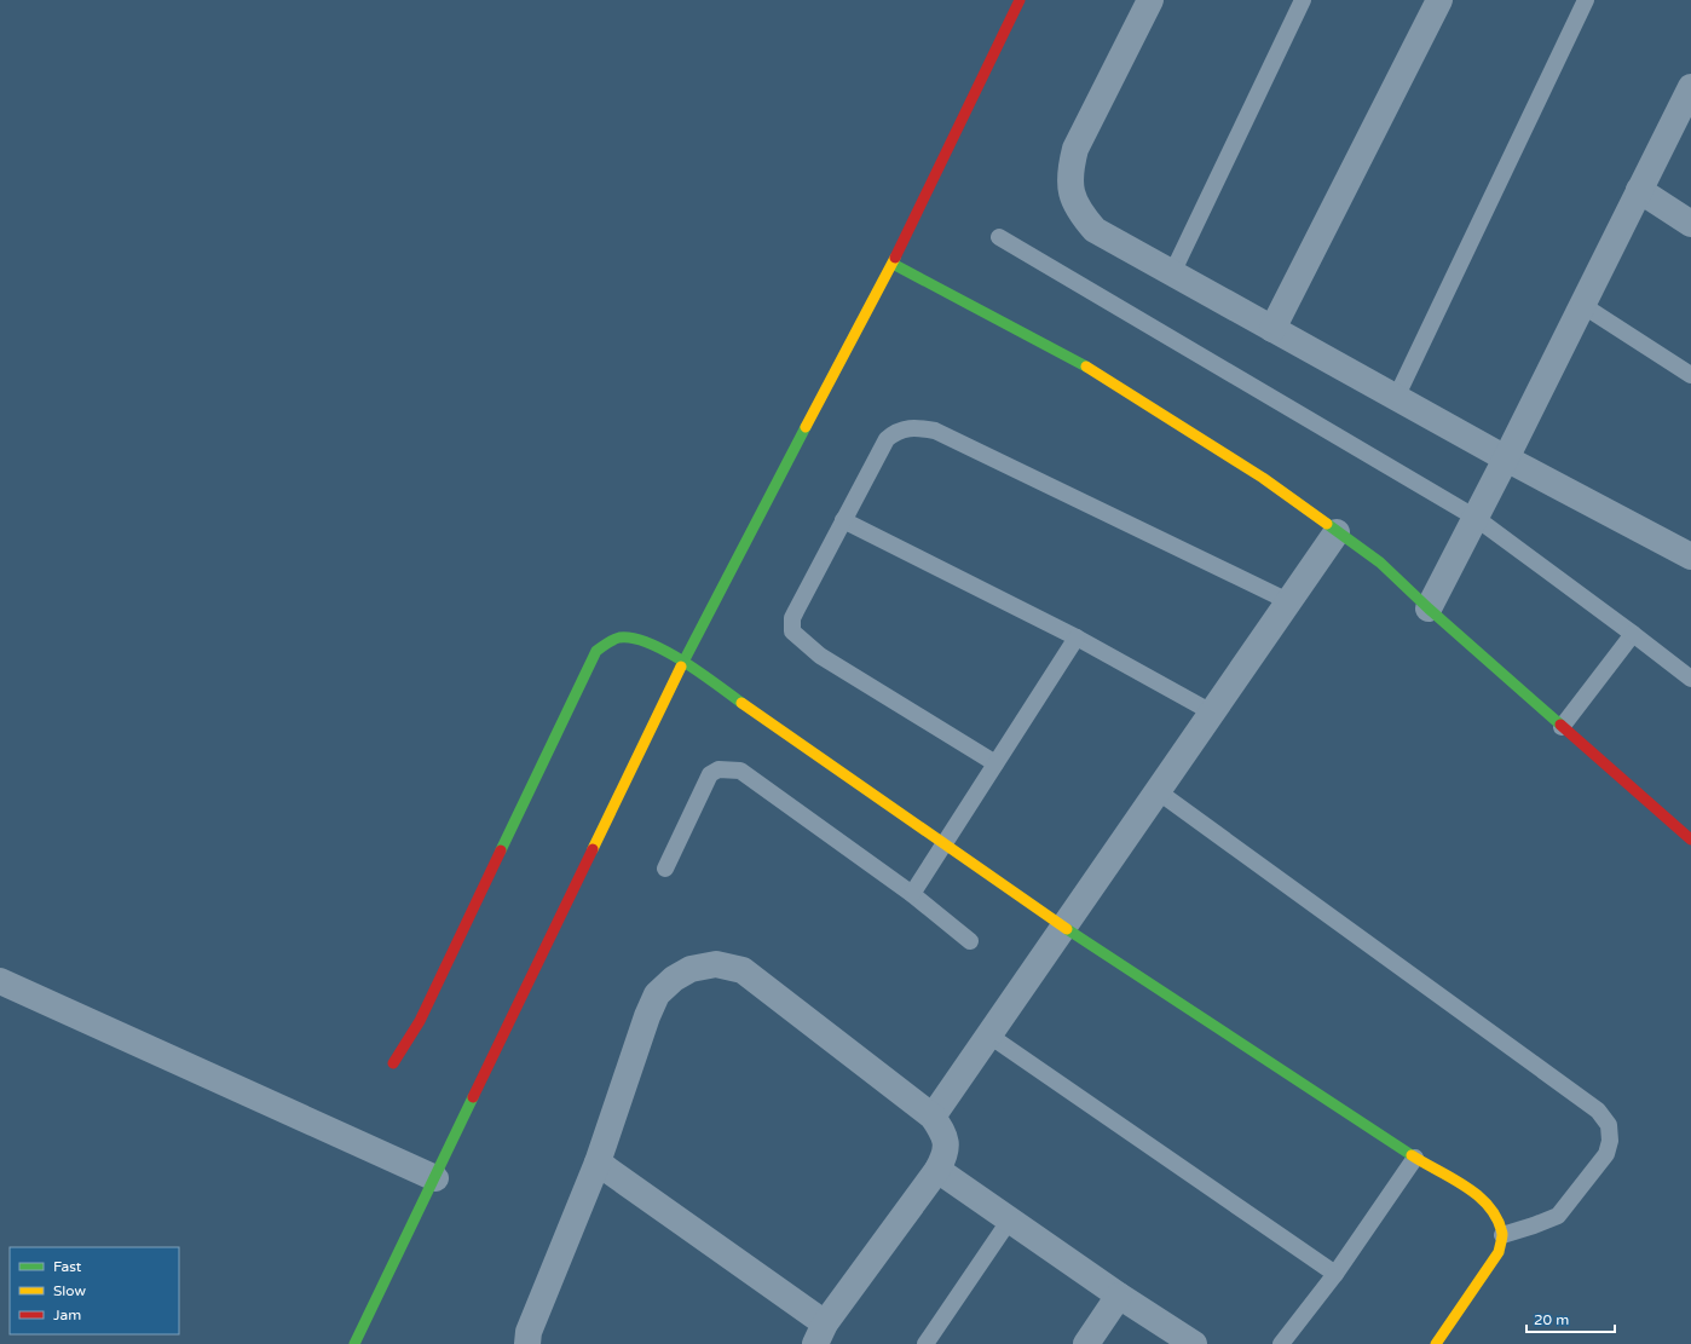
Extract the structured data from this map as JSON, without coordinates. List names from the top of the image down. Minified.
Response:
{"legend":["Fast","Slow","Jam"],"scale_bar":"20 m"}
